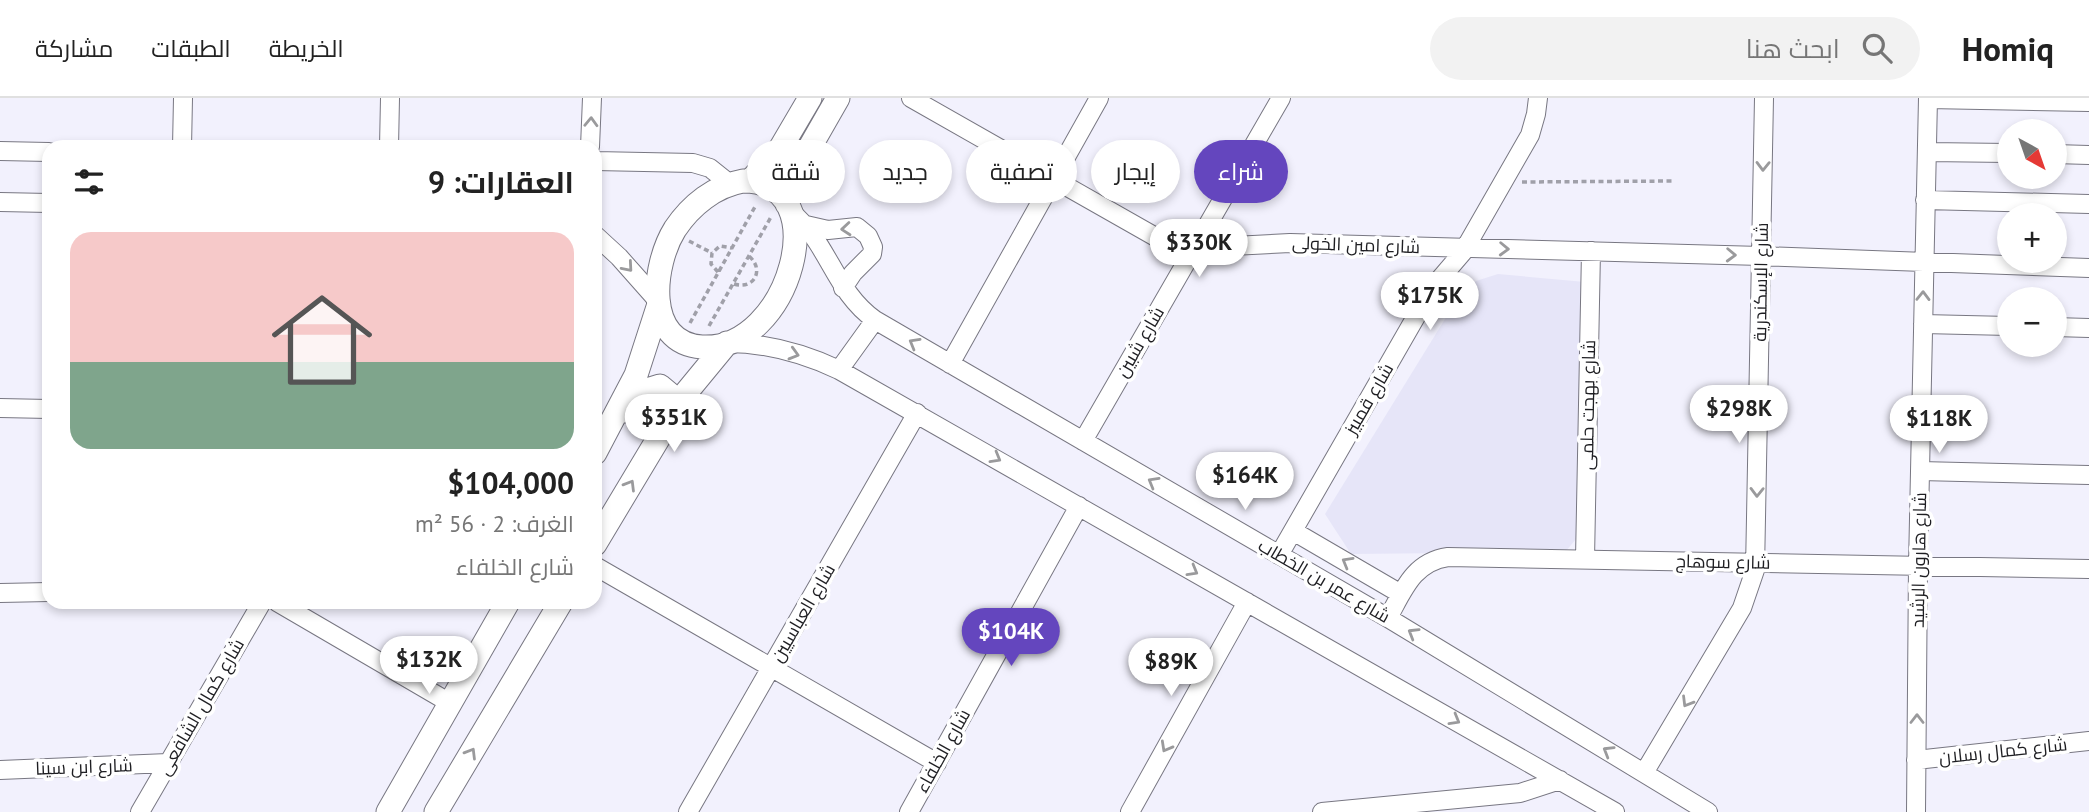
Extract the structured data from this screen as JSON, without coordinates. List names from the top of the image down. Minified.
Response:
{"streets":{"street":["شارع امين الخولى","شارع الإسكندرية","شارع شبين","شارع قمبيز","شارع بهجت حلمى","شارع هارون الرشيد","شارع سوهاج","شارع عمر بن الخطاب","شارع العباسيين","شارع كمال الشافعى","شارع الخلفاء","شارع كمال رسلان","شارع ابن سينا"]},"crossings":[["شارع امين الخولى","شارع الإسكندرية"],["شارع امين الخولى","شارع شبين"],["شارع امين الخولى","شارع قمبيز"],["شارع امين الخولى","شارع بهجت حلمى"],["شارع امين الخولى","شارع هارون الرشيد"],["شارع الإسكندرية","شارع سوهاج"],["شارع الإسكندرية","شارع عمر بن الخطاب"],["شارع شبين","شارع عمر بن الخطاب"],["شارع قمبيز","شارع عمر بن الخطاب"],["شارع بهجت حلمى","شارع سوهاج"],["شارع هارون الرشيد","شارع سوهاج"],["شارع هارون الرشيد","شارع كمال رسلان"],["شارع سوهاج","شارع عمر بن الخطاب"],["شارع كمال الشافعى","شارع ابن سينا"]],"one_way":["شارع الإسكندرية","شارع هارون الرشيد"],"north":"bottom right","page":{"header":"Homiq","search":"ابحث هنا","nav":["الخريطة","الطبقات","مشاركة"],"map_buttons":["+","−"],"chip":["شراء","إيجار","تصفية","جديد","شقة"],"heading":"العقارات: 9","price":["$330K","$175K","$298K","$351K","$118K","$164K","$104K","$132K","$89K"],"list":[{"name":"$104,000","note":"الغرف: 2 · 56 m² · شارع الخلفاء"}]}}
